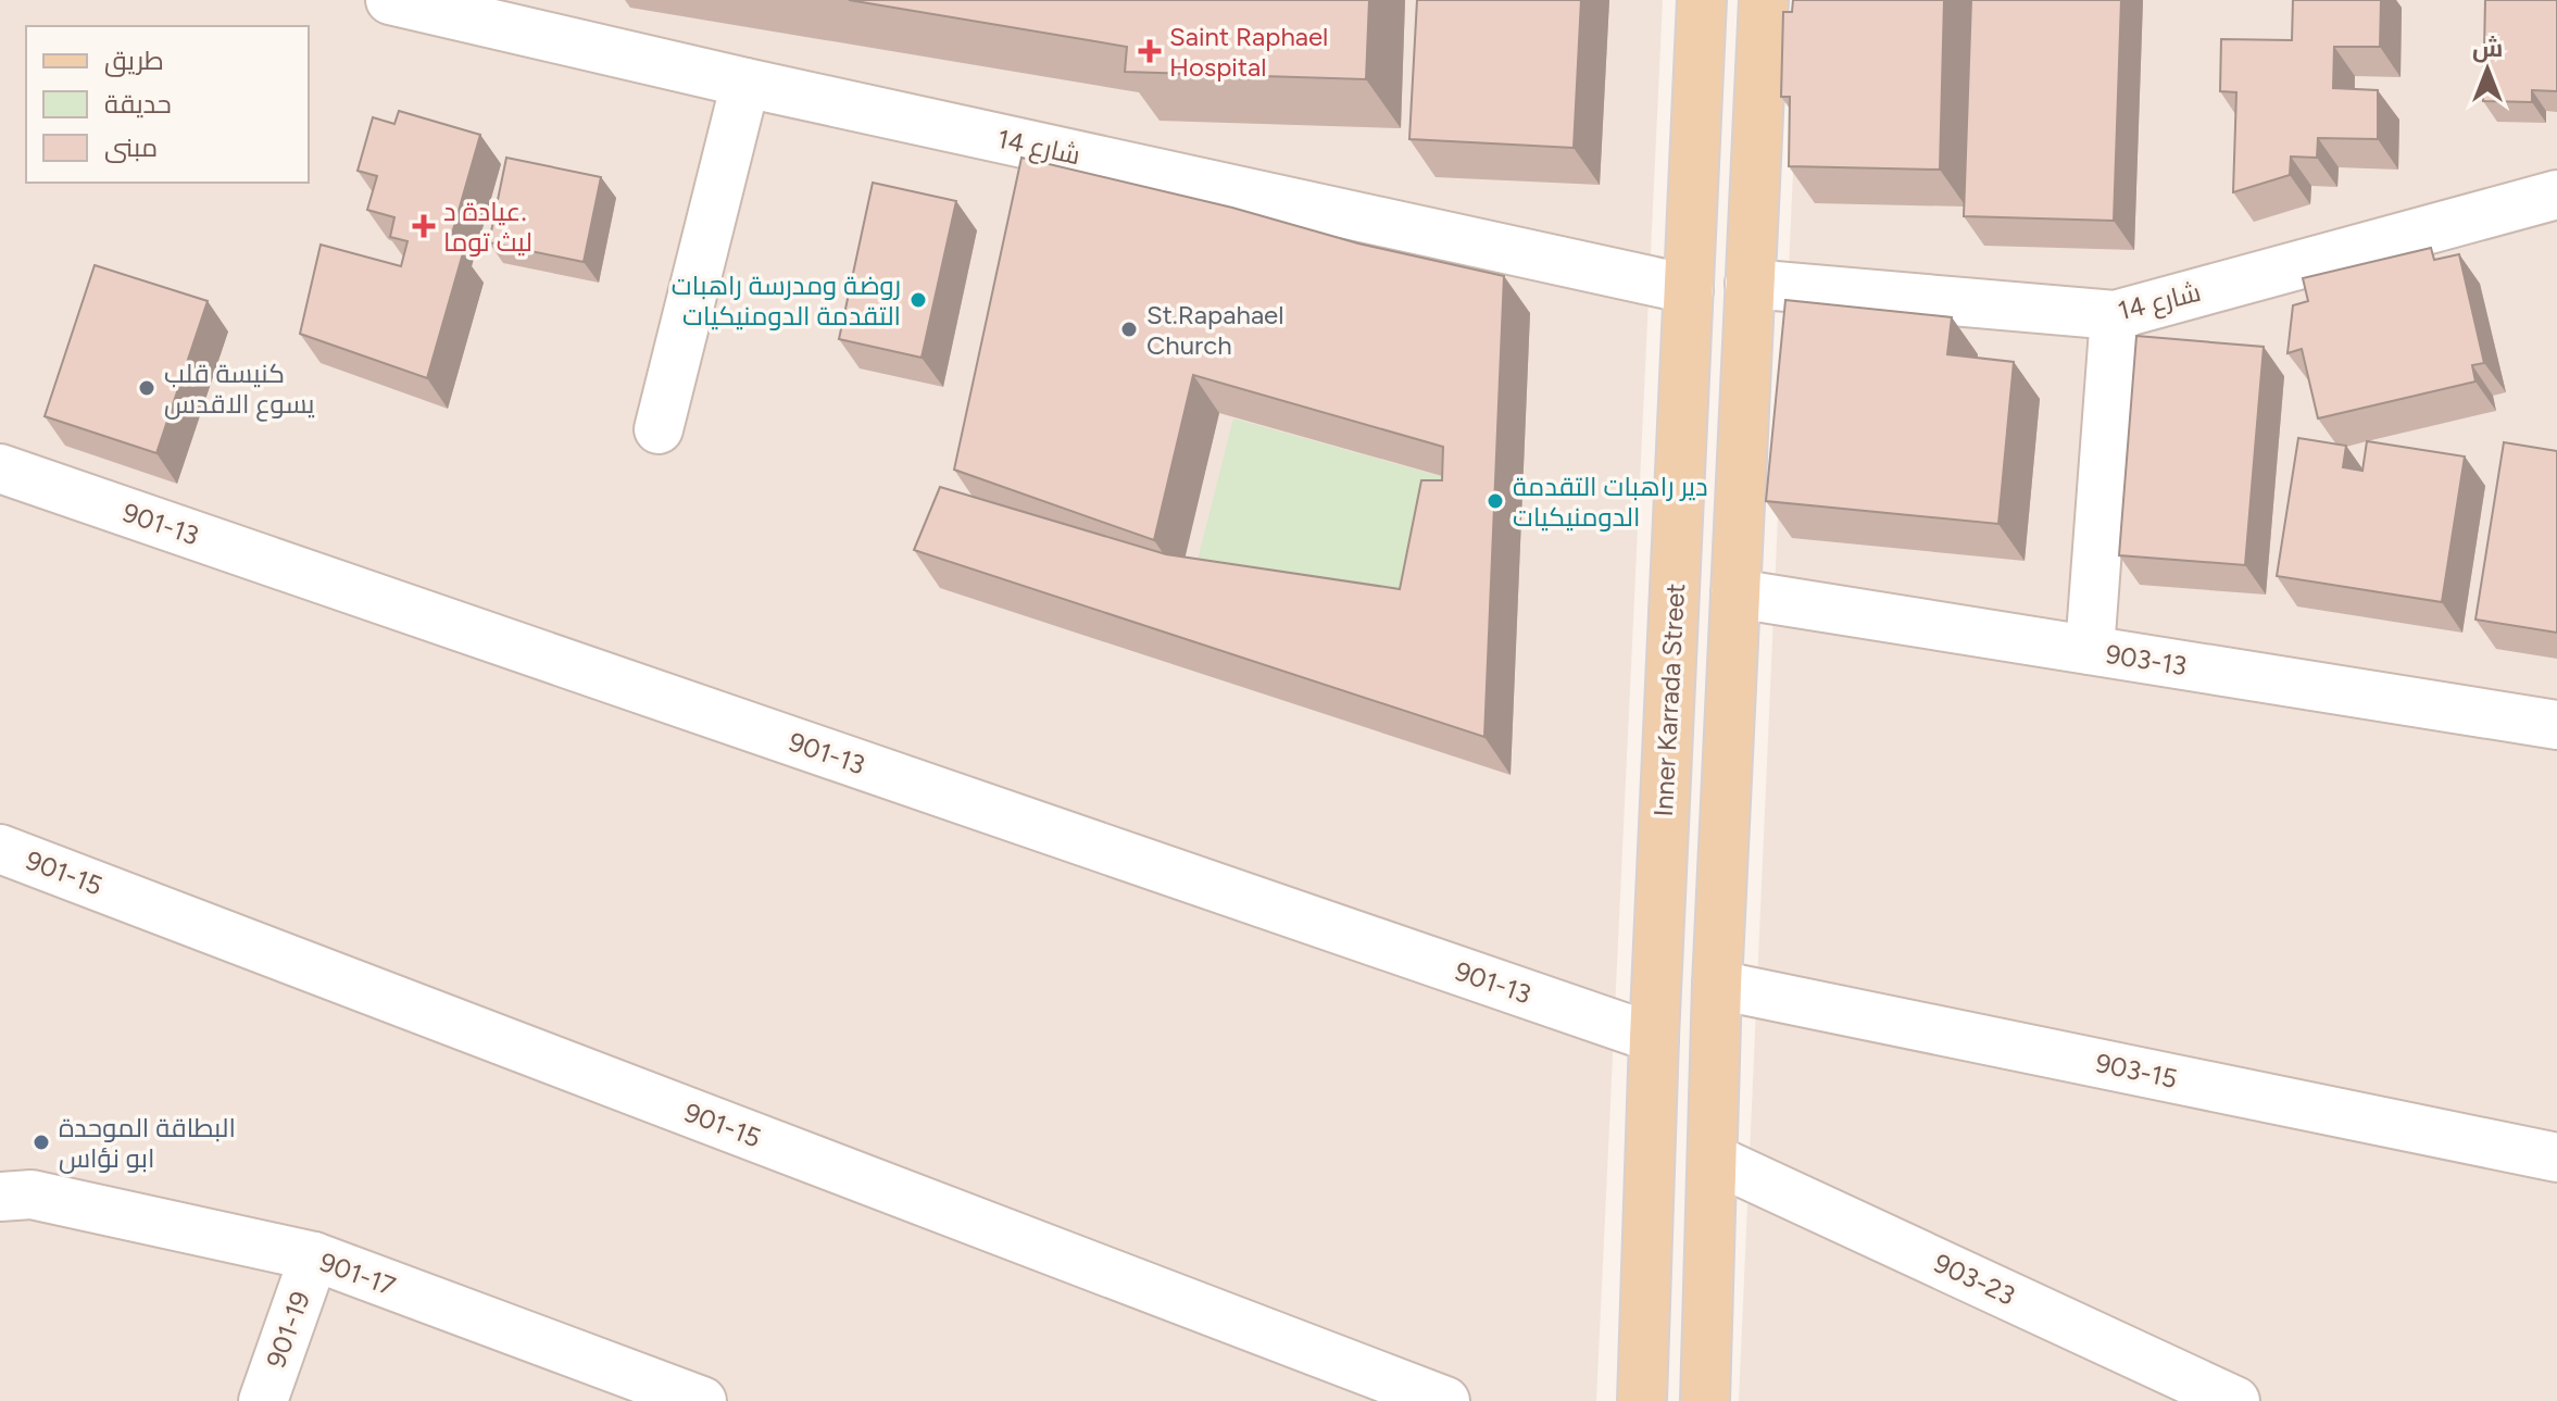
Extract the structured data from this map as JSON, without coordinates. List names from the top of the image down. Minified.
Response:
{"streets":{"main road":["Inner Karrada Street"],"street":["شارع 14","901-13","903-13","901-15","903-15","901-17","903-23","901-19"]},"crossings":[["شارع 14","Inner Karrada Street"],["901-13","Inner Karrada Street"],["901-17","901-19"]],"places":{"health":["Saint Raphael Hospital","عيادة د. ليث توما"],"other":["روضة ومدرسة راهبات التقدمة الدومنيكيات","St.Rapahael Church","كنيسة قلب يسوع الاقدس","دير راهبات التقدمة الدومنيكيات","البطاقة الموحدة ابو نؤاس"]},"legend":["طريق","حديقة","مبنى"],"north":"top"}
